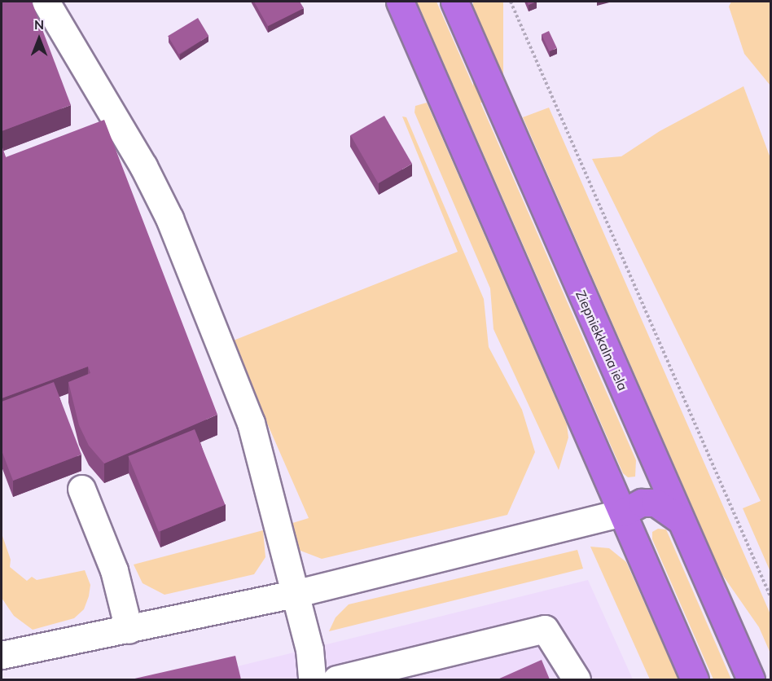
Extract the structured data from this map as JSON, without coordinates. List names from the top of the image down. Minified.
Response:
{"streets":{"highway":["Ziepniekkalna iela"]},"north":"top"}
